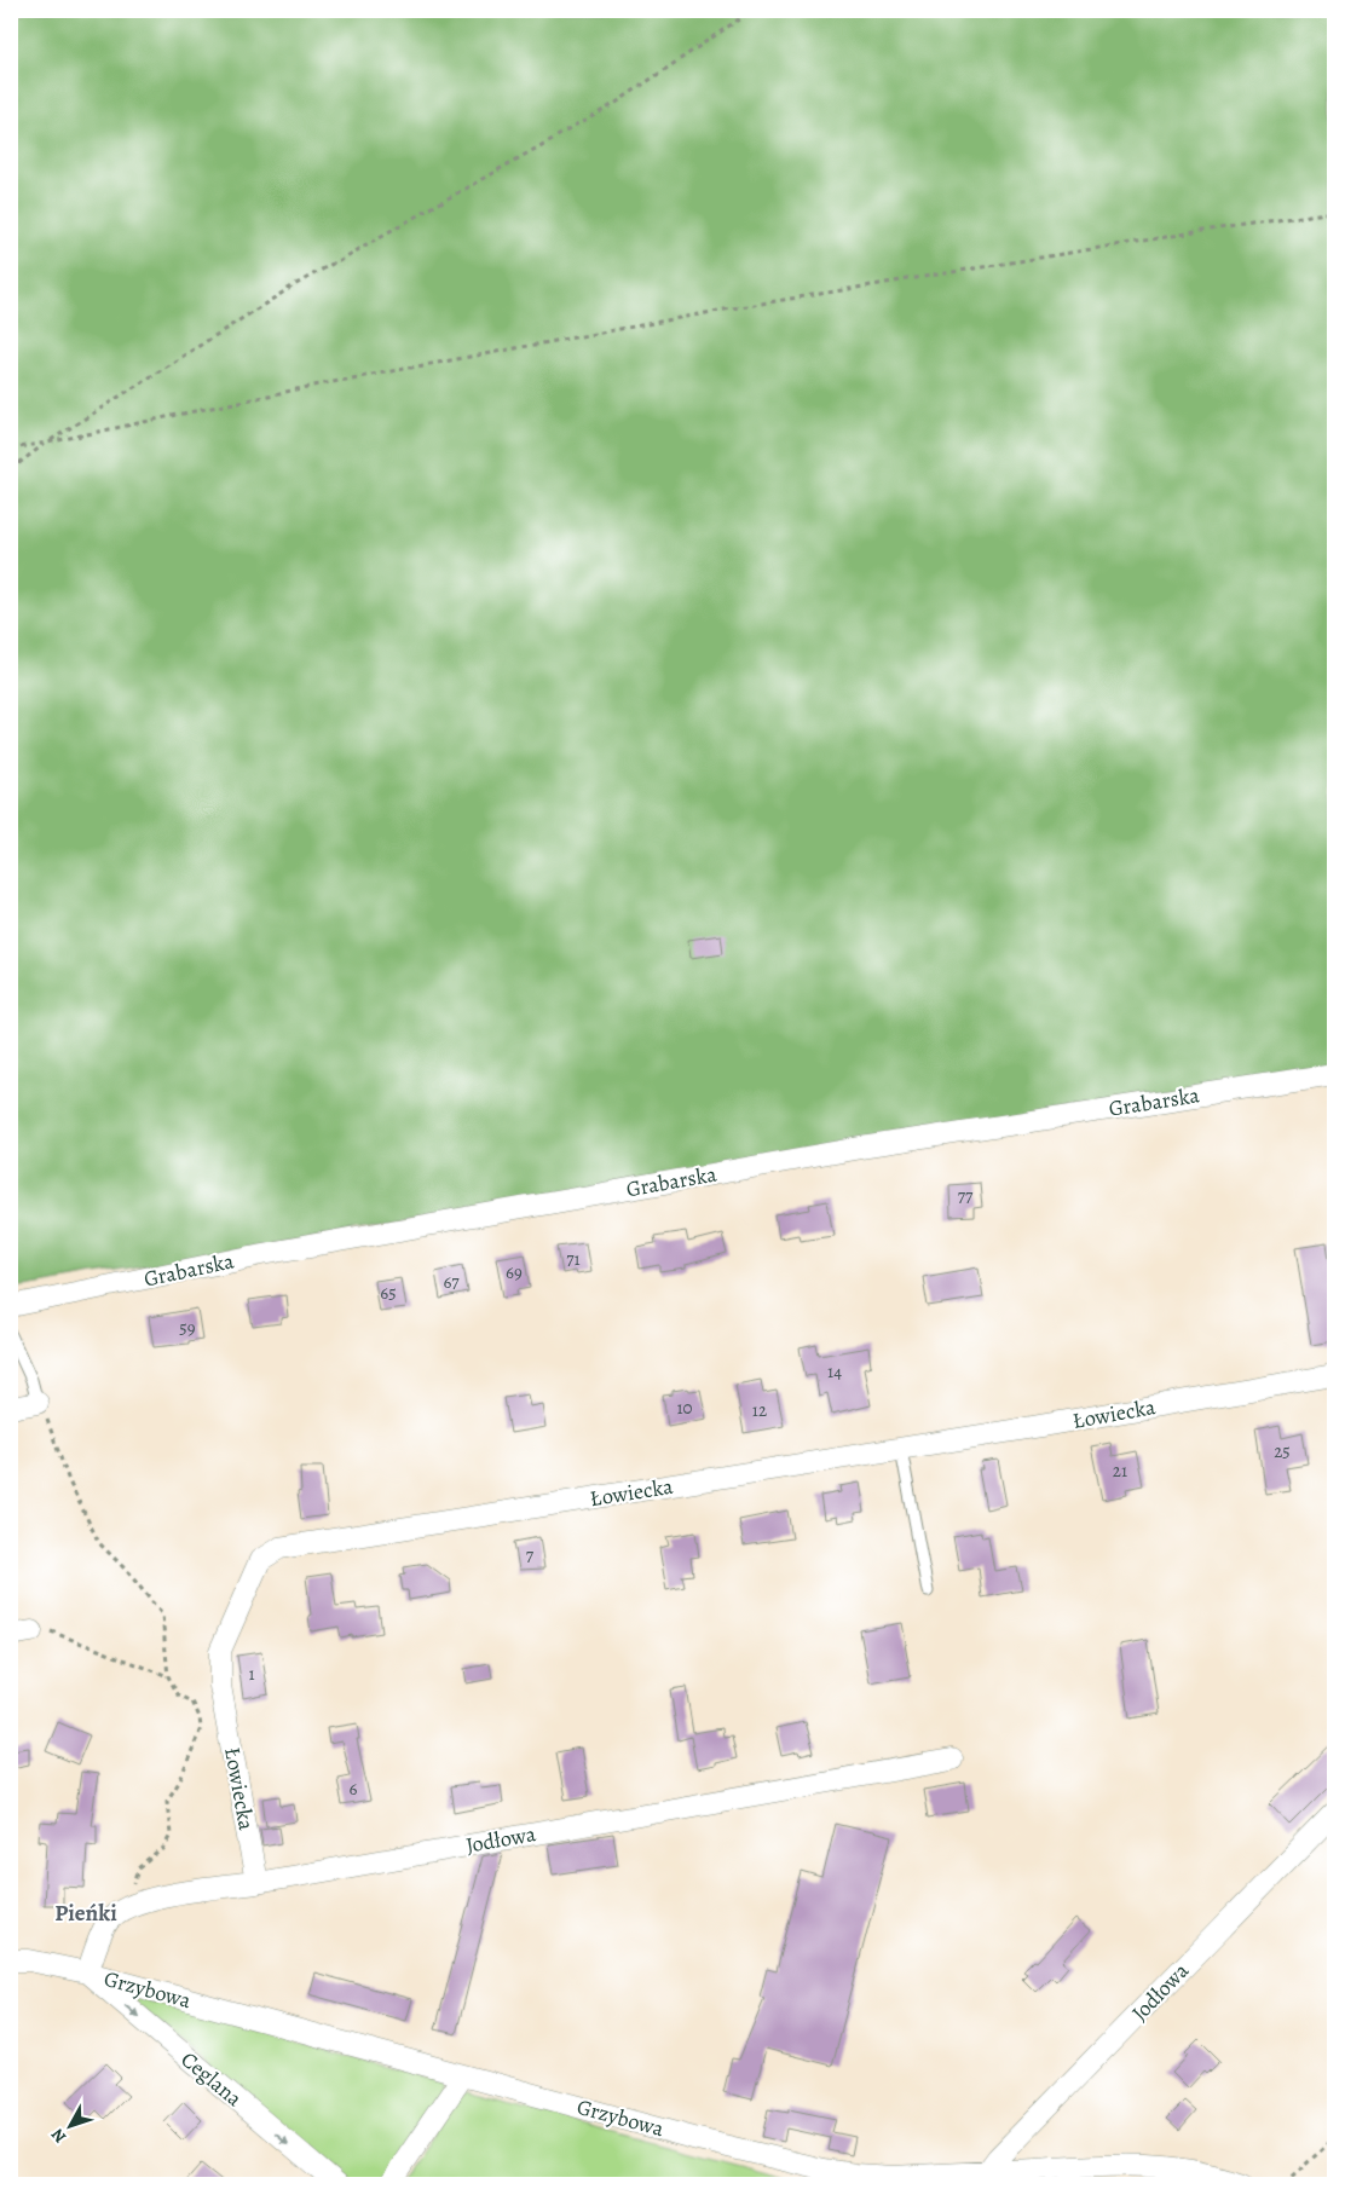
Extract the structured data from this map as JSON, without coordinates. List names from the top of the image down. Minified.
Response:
{"streets":{"street":["Grabarska","Łowiecka","Jodłowa","Grzybowa","Ceglana"]},"crossings":[["Łowiecka","Jodłowa"],["Jodłowa","Grzybowa"],["Jodłowa","Ceglana"],["Grzybowa","Ceglana"]],"one_way":["Ceglana"],"districts":["Pieńki"],"house_numbers":["77","71","69","67","65","59","14","10","12","25","21","7","1","6"],"north":"bottom left"}
